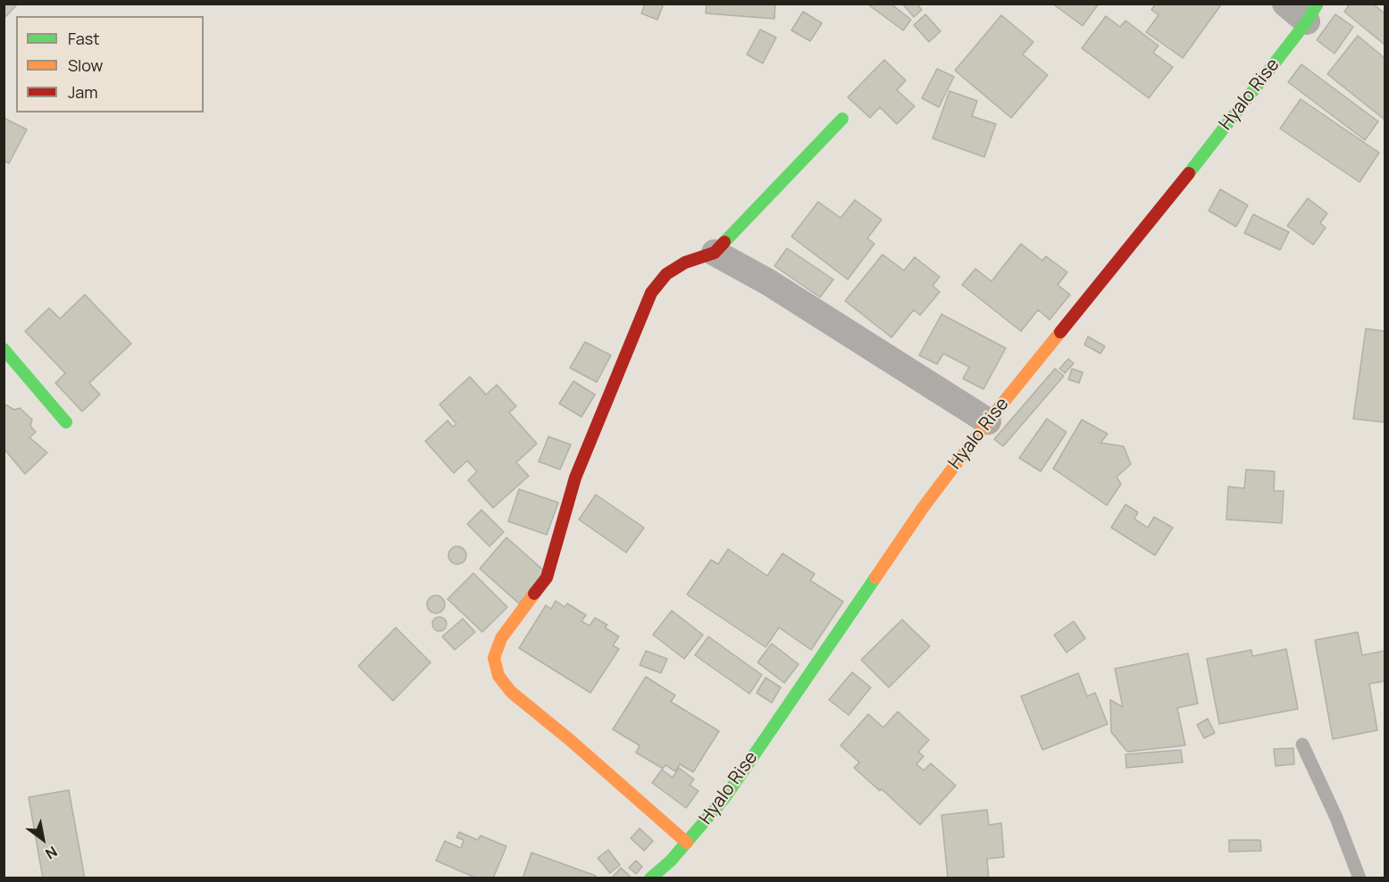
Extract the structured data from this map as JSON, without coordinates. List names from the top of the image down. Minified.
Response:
{"streets":{"street":["Hyalo Rise"]},"legend":["Fast","Slow","Jam"],"north":"bottom right"}
